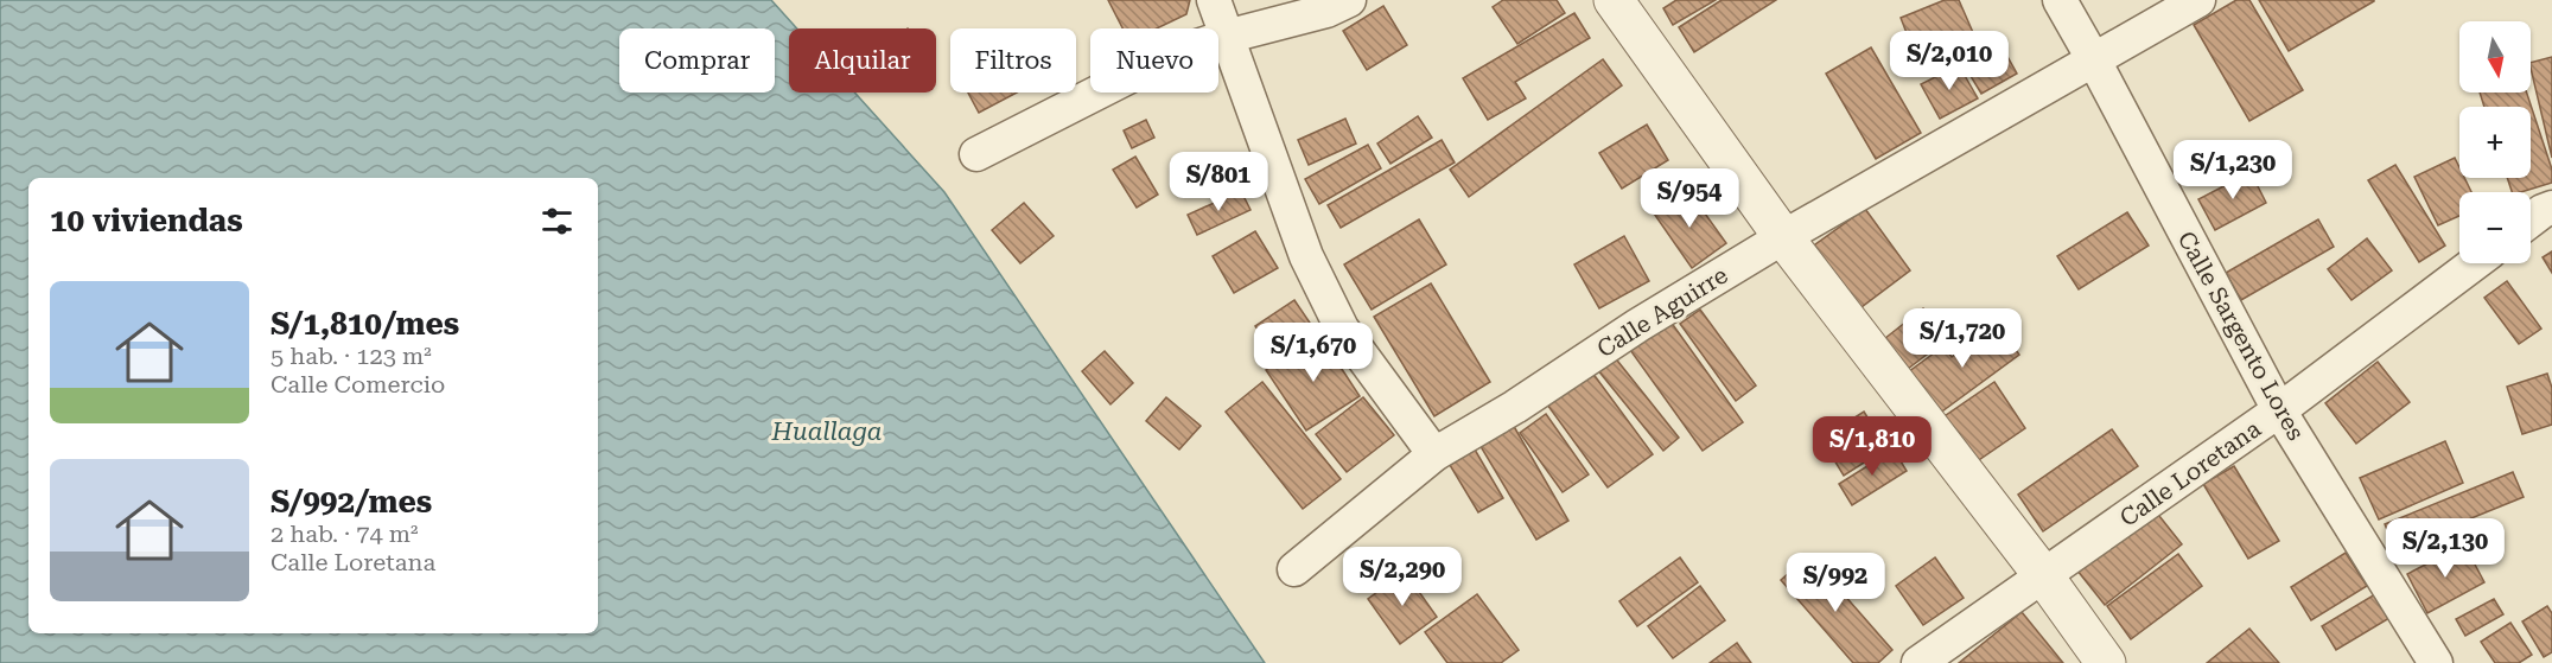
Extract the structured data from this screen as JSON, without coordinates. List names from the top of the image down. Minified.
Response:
{"streets":{"street":["Calle Aguirre","Calle Sargento Lores","Calle Loretana"]},"crossings":[["Calle Aguirre","Calle Sargento Lores"],["Calle Sargento Lores","Calle Loretana"]],"water":["Huallaga"],"north":"bottom","page":{"map_buttons":["+","−"],"chip":["Comprar","Alquilar","Filtros","Nuevo"],"price":["S/2,010","S/1,230","S/801","S/954","S/1,720","S/1,670","S/1,810","S/2,130","S/2,290","S/992"],"heading":"10 viviendas","list":[{"name":"S/1,810/mes","note":"5 hab. · 123 m² · Calle Comercio"},{"name":"S/992/mes","note":"2 hab. · 74 m² · Calle Loretana"}]}}
